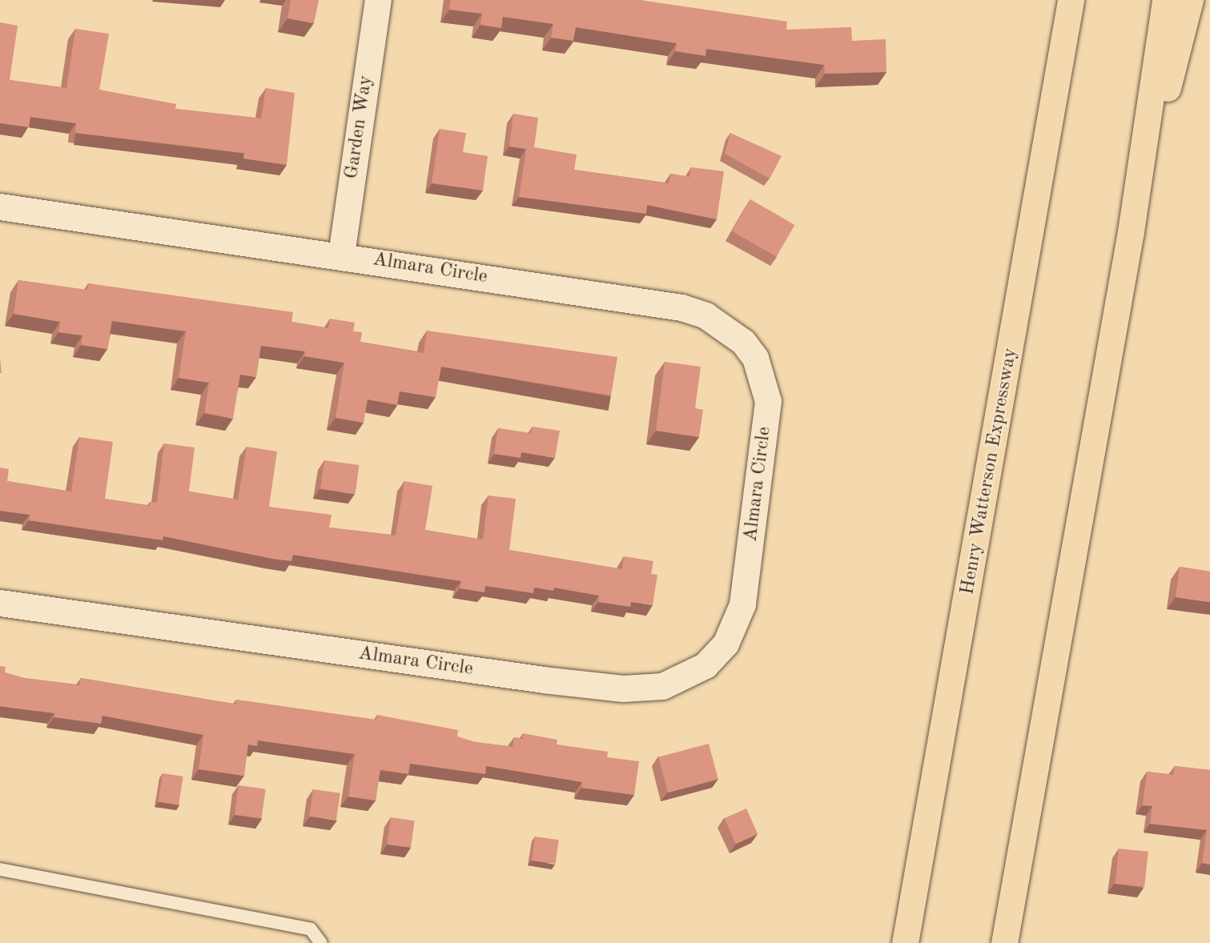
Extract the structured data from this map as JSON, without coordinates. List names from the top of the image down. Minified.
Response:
{"streets":{"highway":["Henry Watterson Expressway"],"street":["Garden Way","Almara Circle"]},"crossings":[["Garden Way","Almara Circle"]]}
